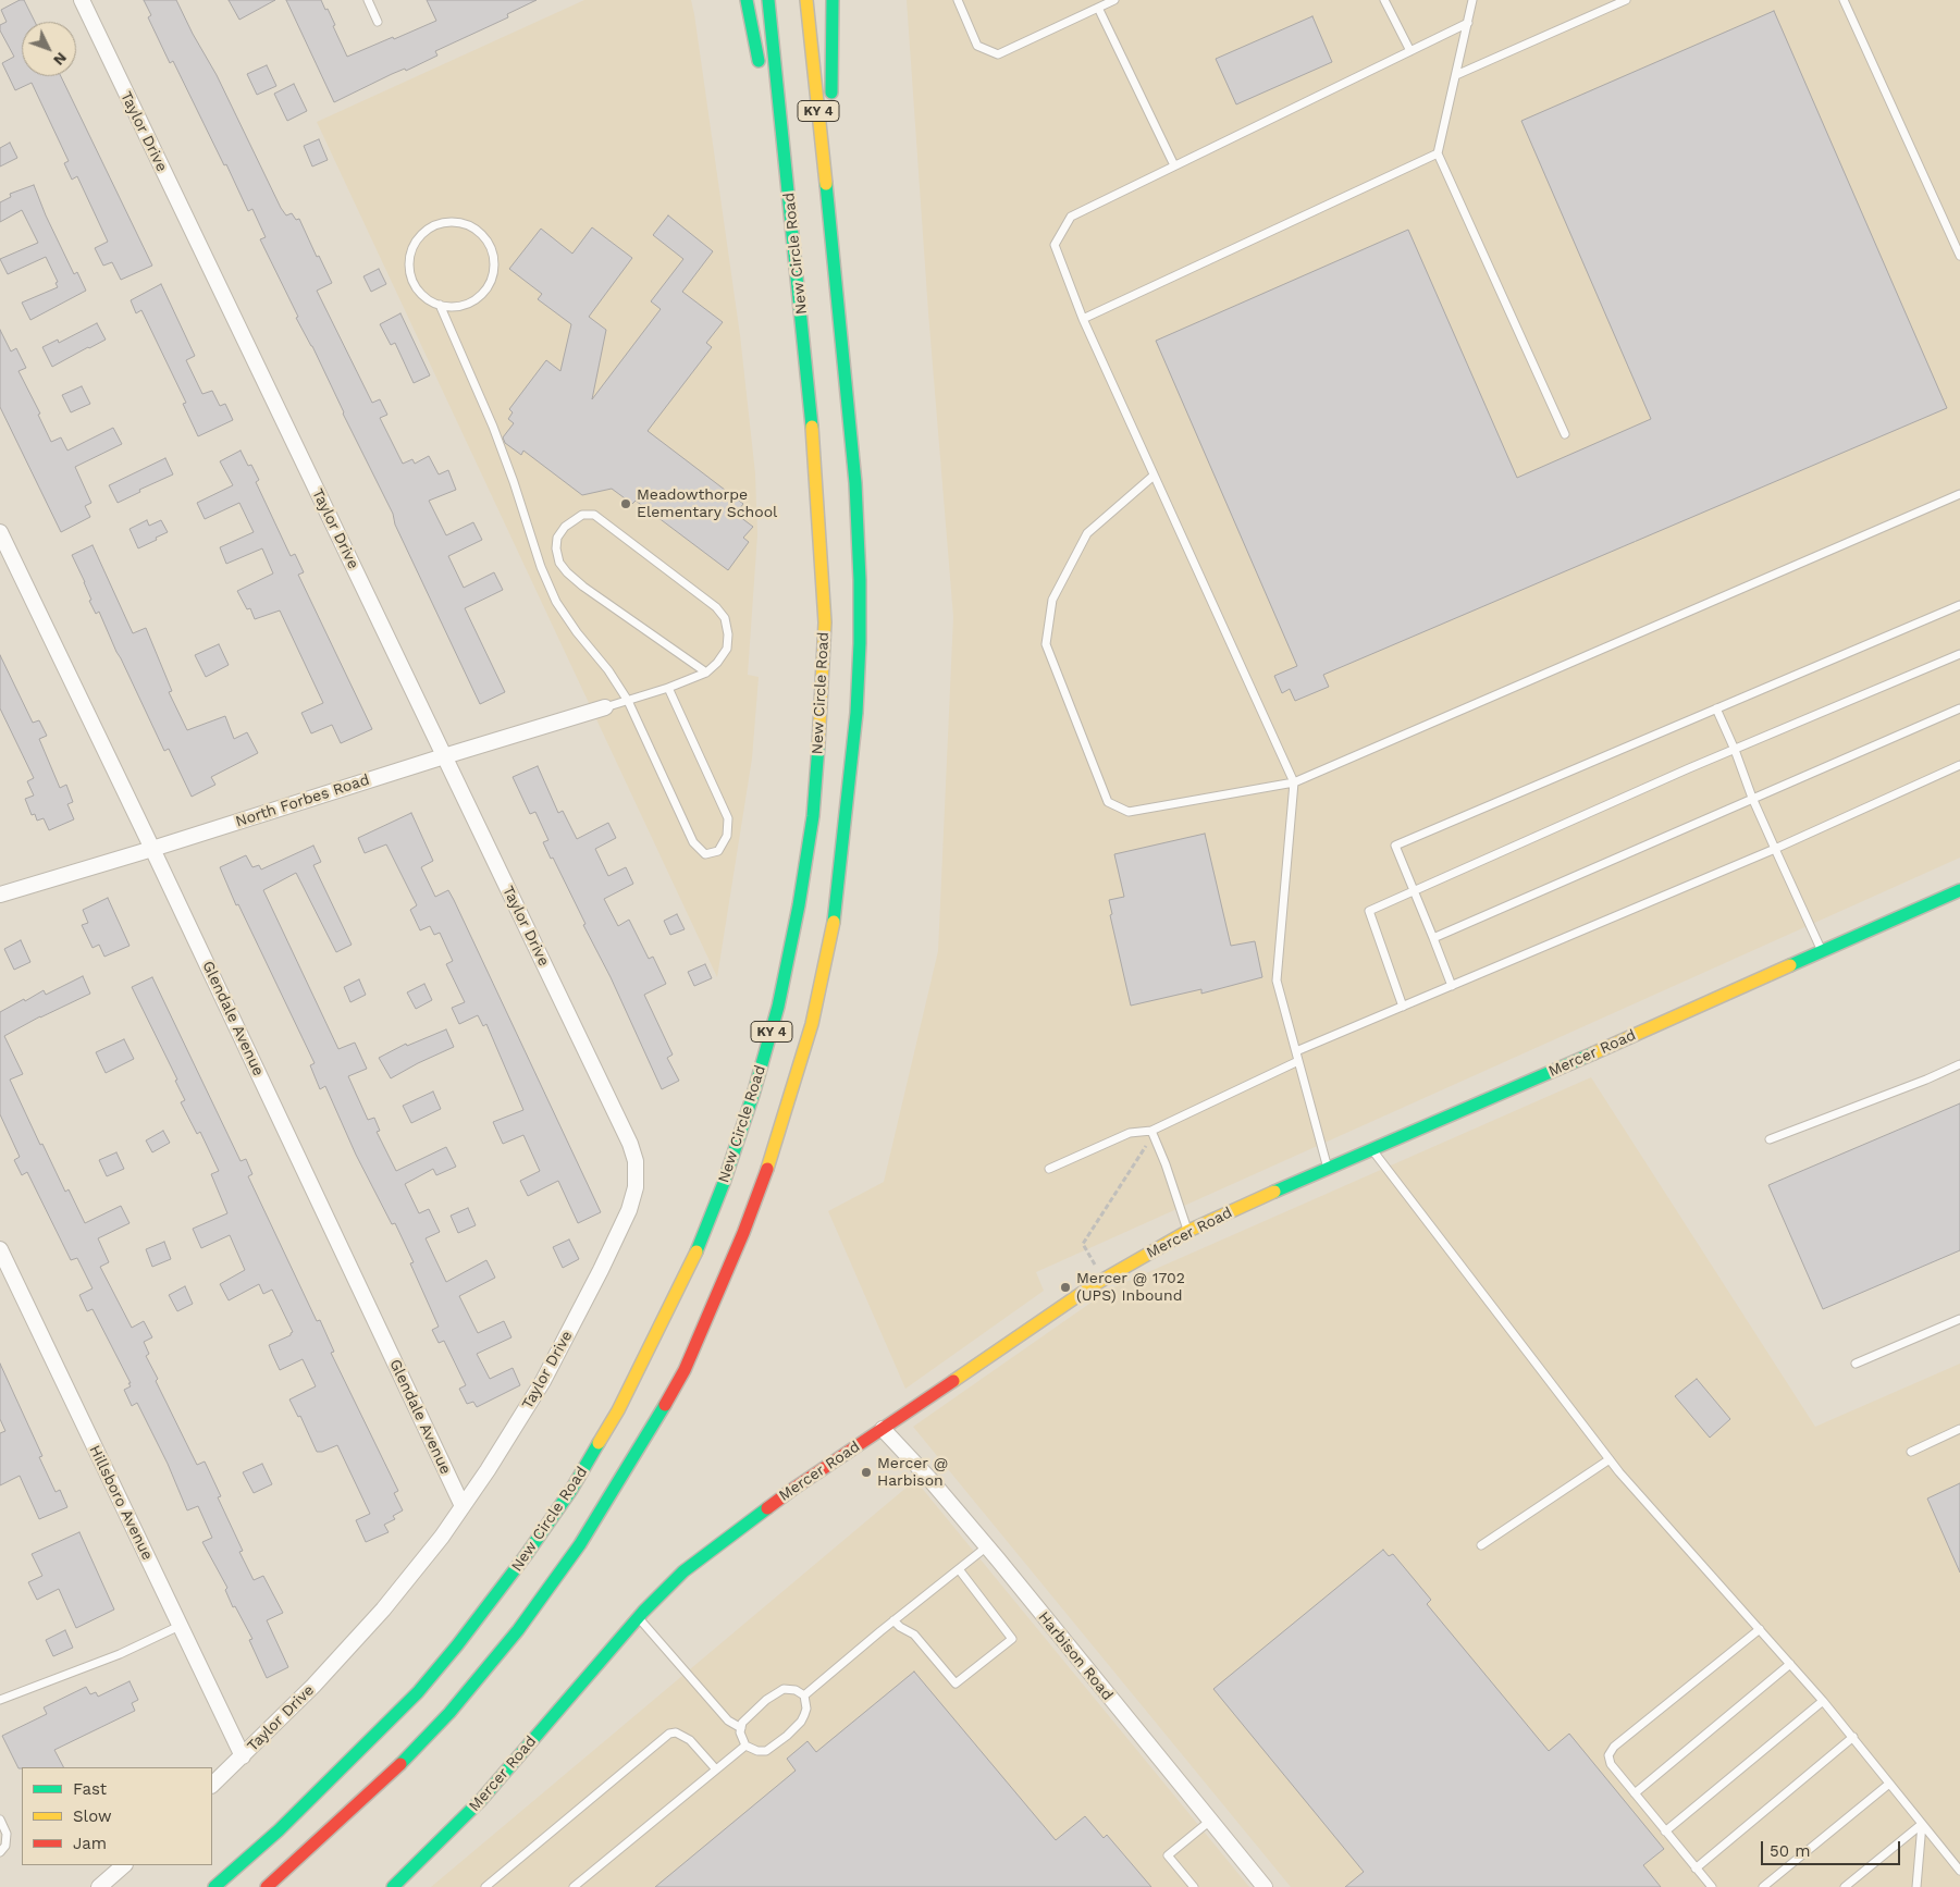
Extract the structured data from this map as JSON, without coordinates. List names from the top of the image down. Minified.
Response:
{"streets":{"main road":["KY 4","New Circle Road","Mercer Road"],"street":["Taylor Drive","North Forbes Road","Glendale Avenue","Hillsboro Avenue","Harbison Road"]},"crossings":[["Taylor Drive","North Forbes Road"],["Taylor Drive","Glendale Avenue"],["Taylor Drive","Hillsboro Avenue"],["North Forbes Road","Glendale Avenue"],["Mercer Road","Harbison Road"]],"places":["Meadowthorpe Elementary School","Mercer @ 1702 (UPS) Inbound","Mercer @ Harbison"],"legend":["Fast","Slow","Jam"],"scale_bar":"50 m","north":"bottom right"}
